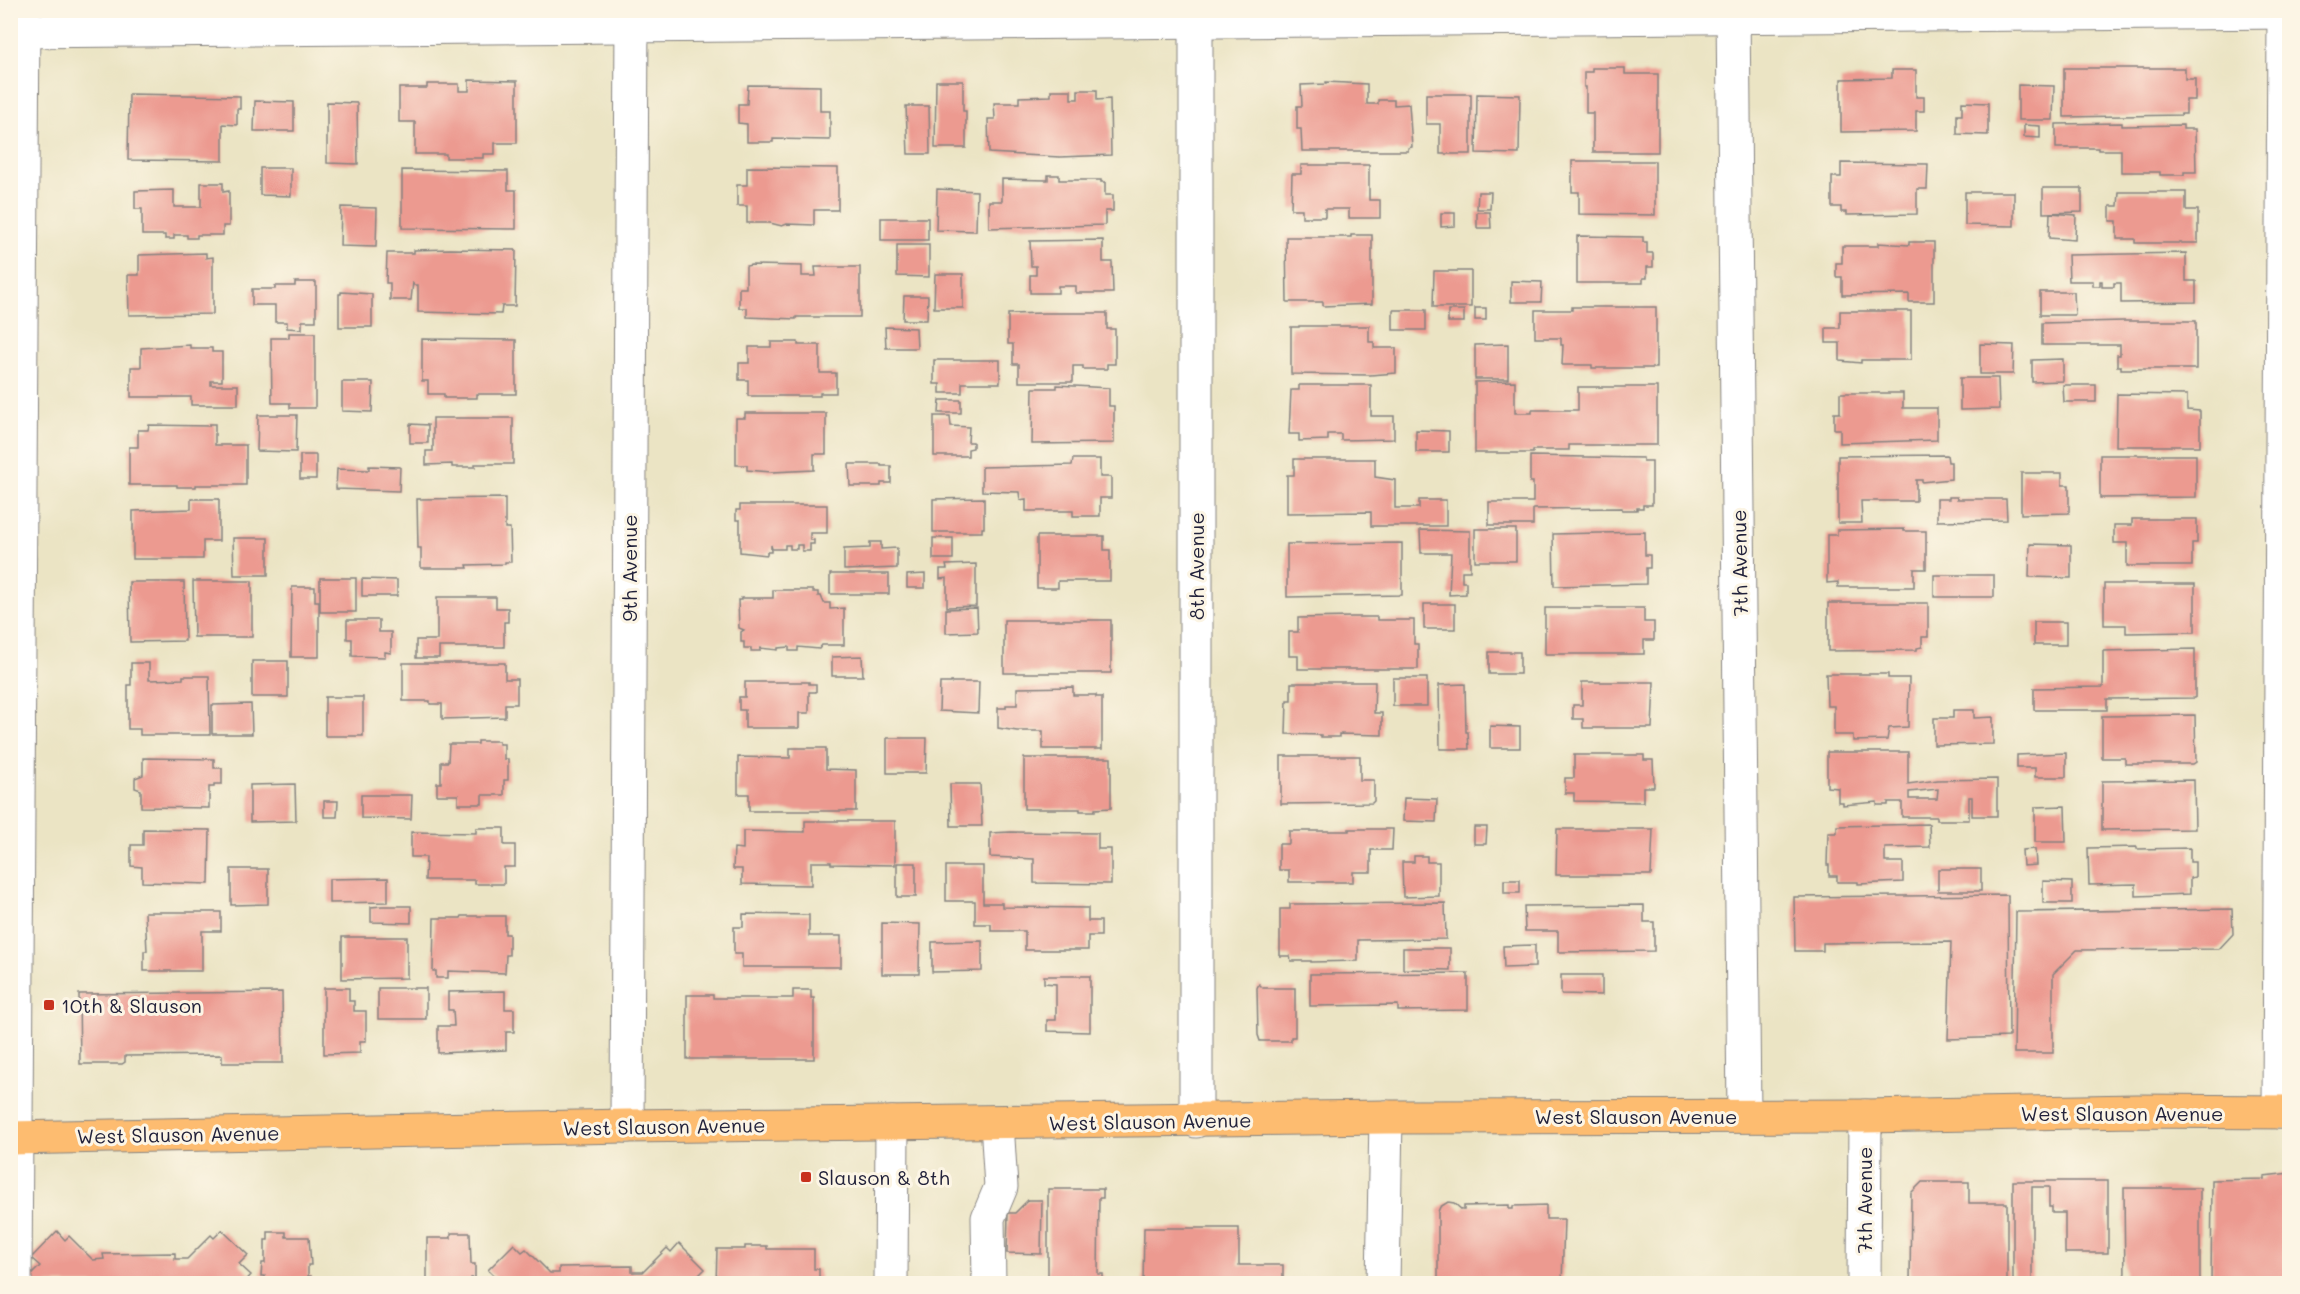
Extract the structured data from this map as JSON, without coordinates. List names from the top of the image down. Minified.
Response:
{"streets":{"main road":["West Slauson Avenue"],"street":["7th Avenue","8th Avenue","9th Avenue"]},"crossings":[["7th Avenue","West Slauson Avenue"],["8th Avenue","West Slauson Avenue"],["9th Avenue","West Slauson Avenue"]],"places":{"transit":["10th & Slauson","Slauson & 8th"]}}
